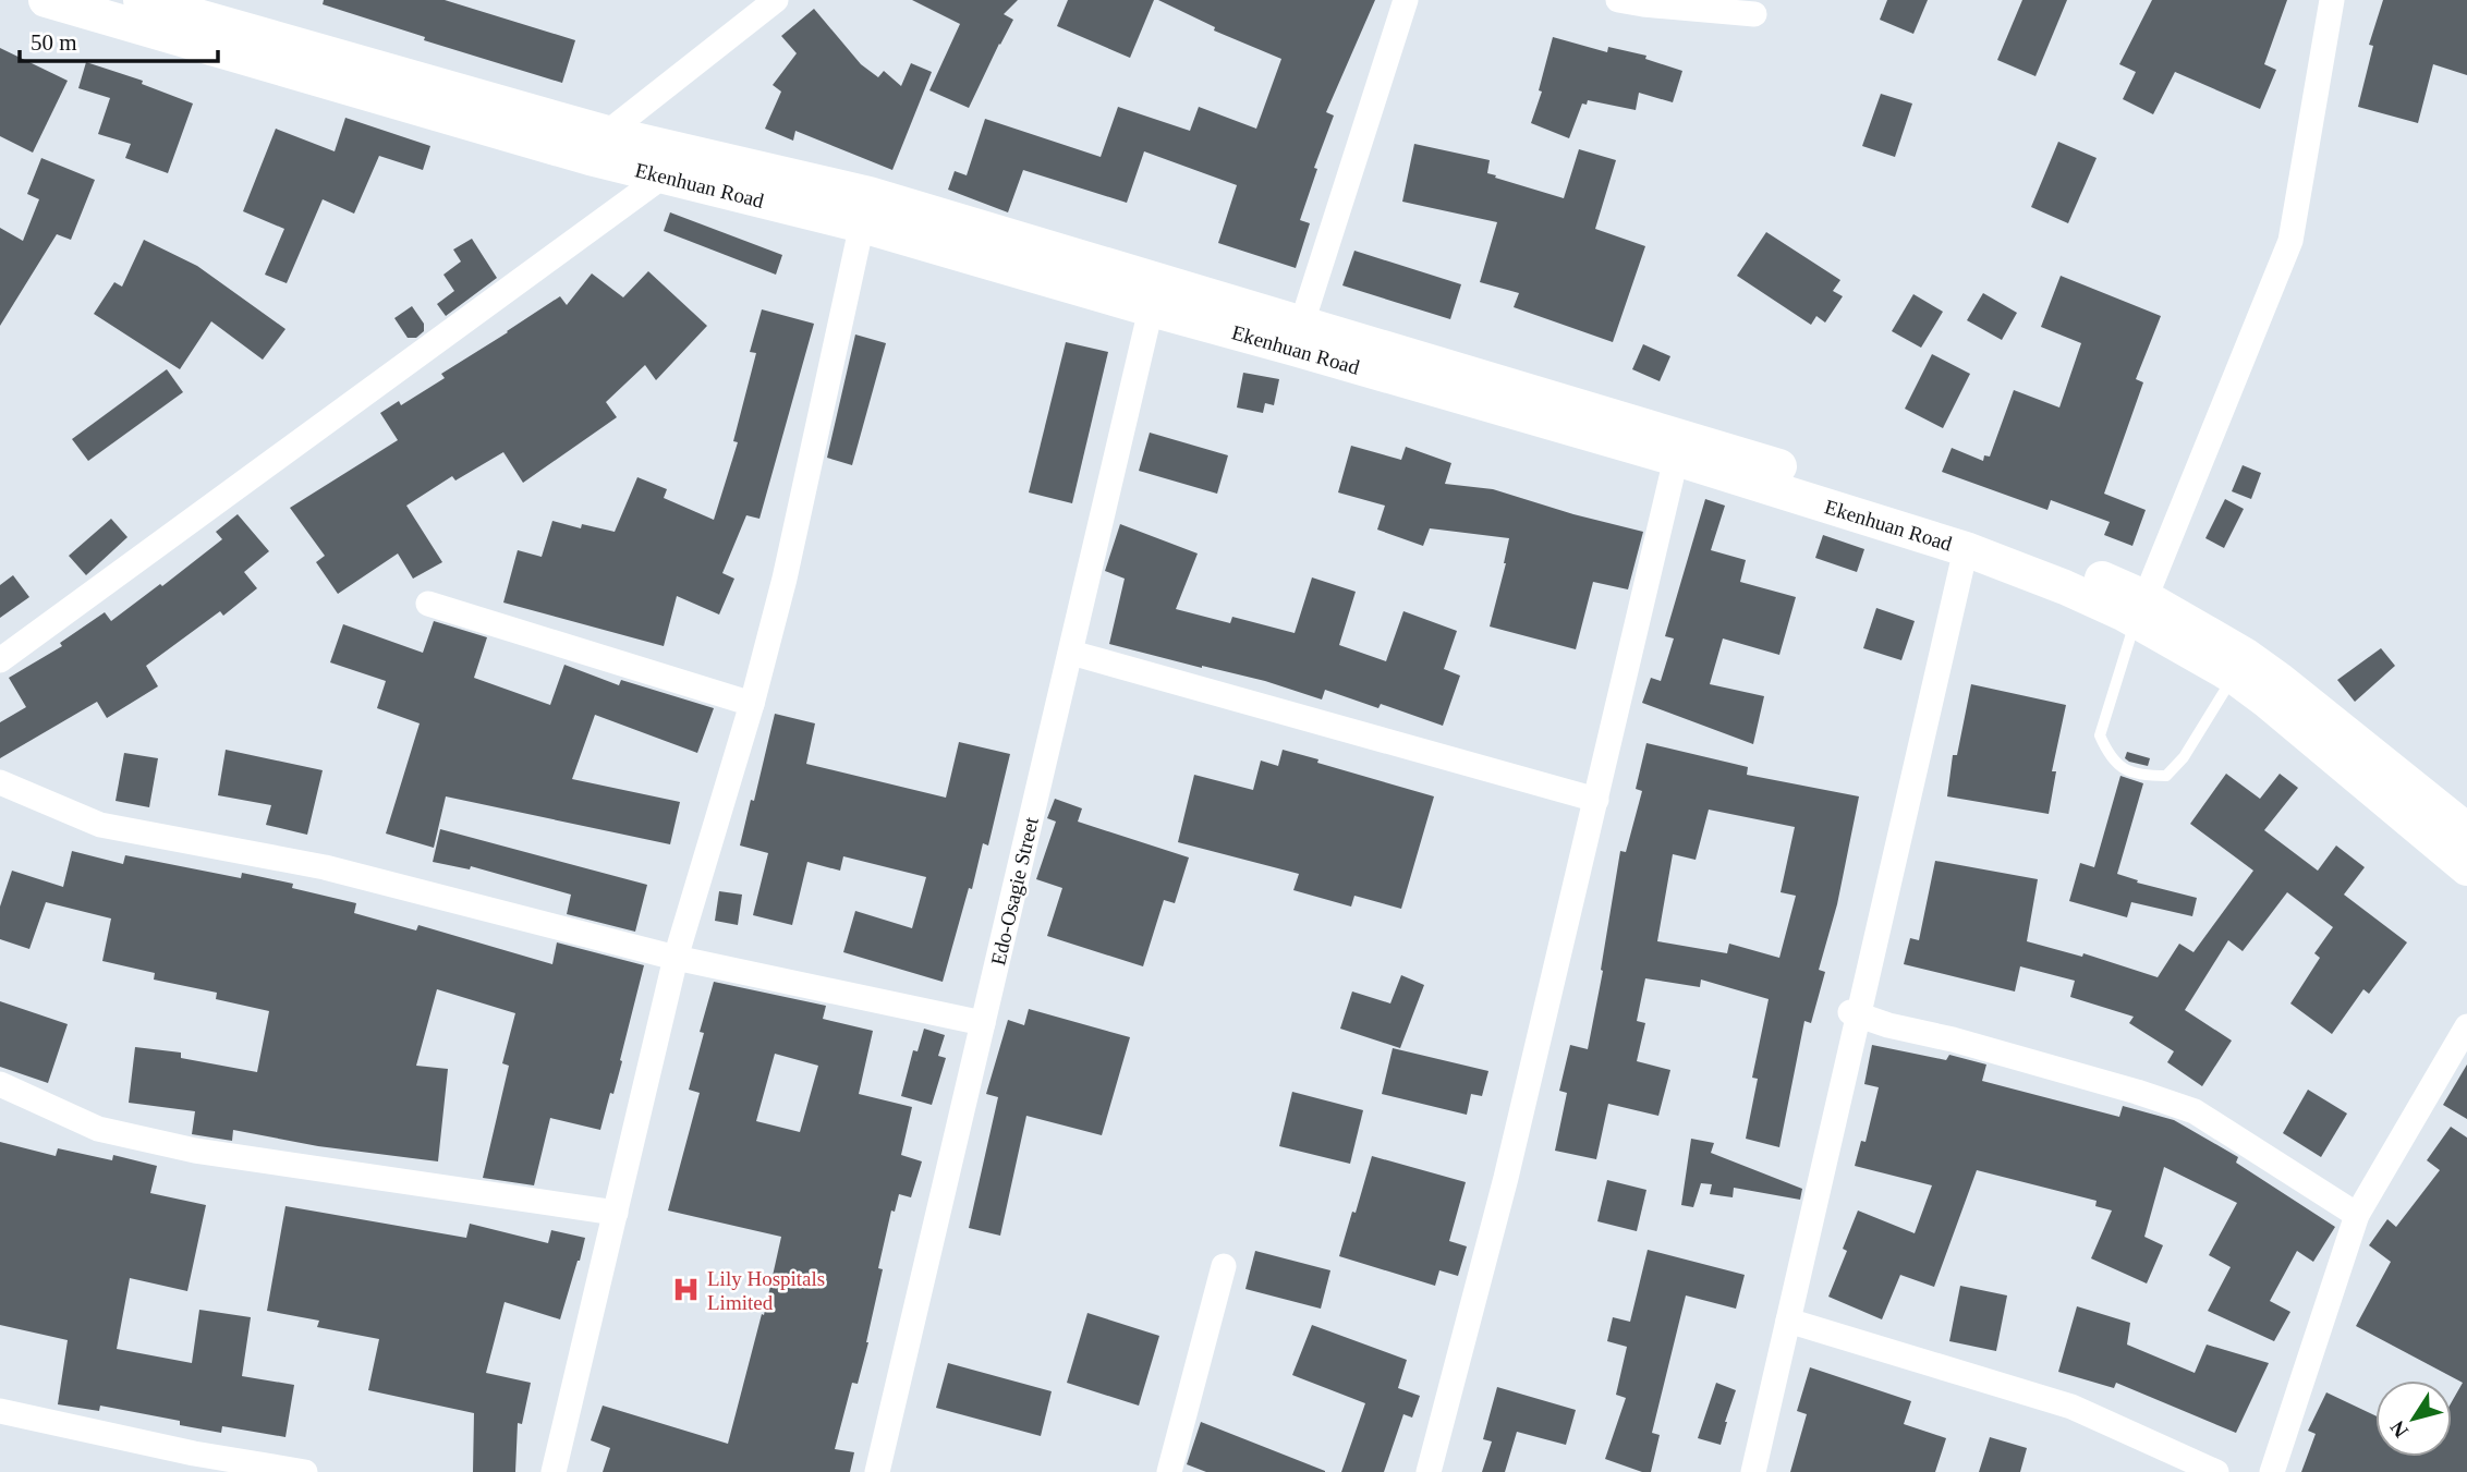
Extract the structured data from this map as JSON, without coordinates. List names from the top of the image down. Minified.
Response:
{"streets":{"main road":["Ekenhuan Road"],"street":["Edo-Osagie Street"]},"crossings":[["Ekenhuan Road","Edo-Osagie Street"]],"places":{"hospital":["Lily Hospitals Limited"]},"scale_bar":"50 m","north":"bottom left"}
